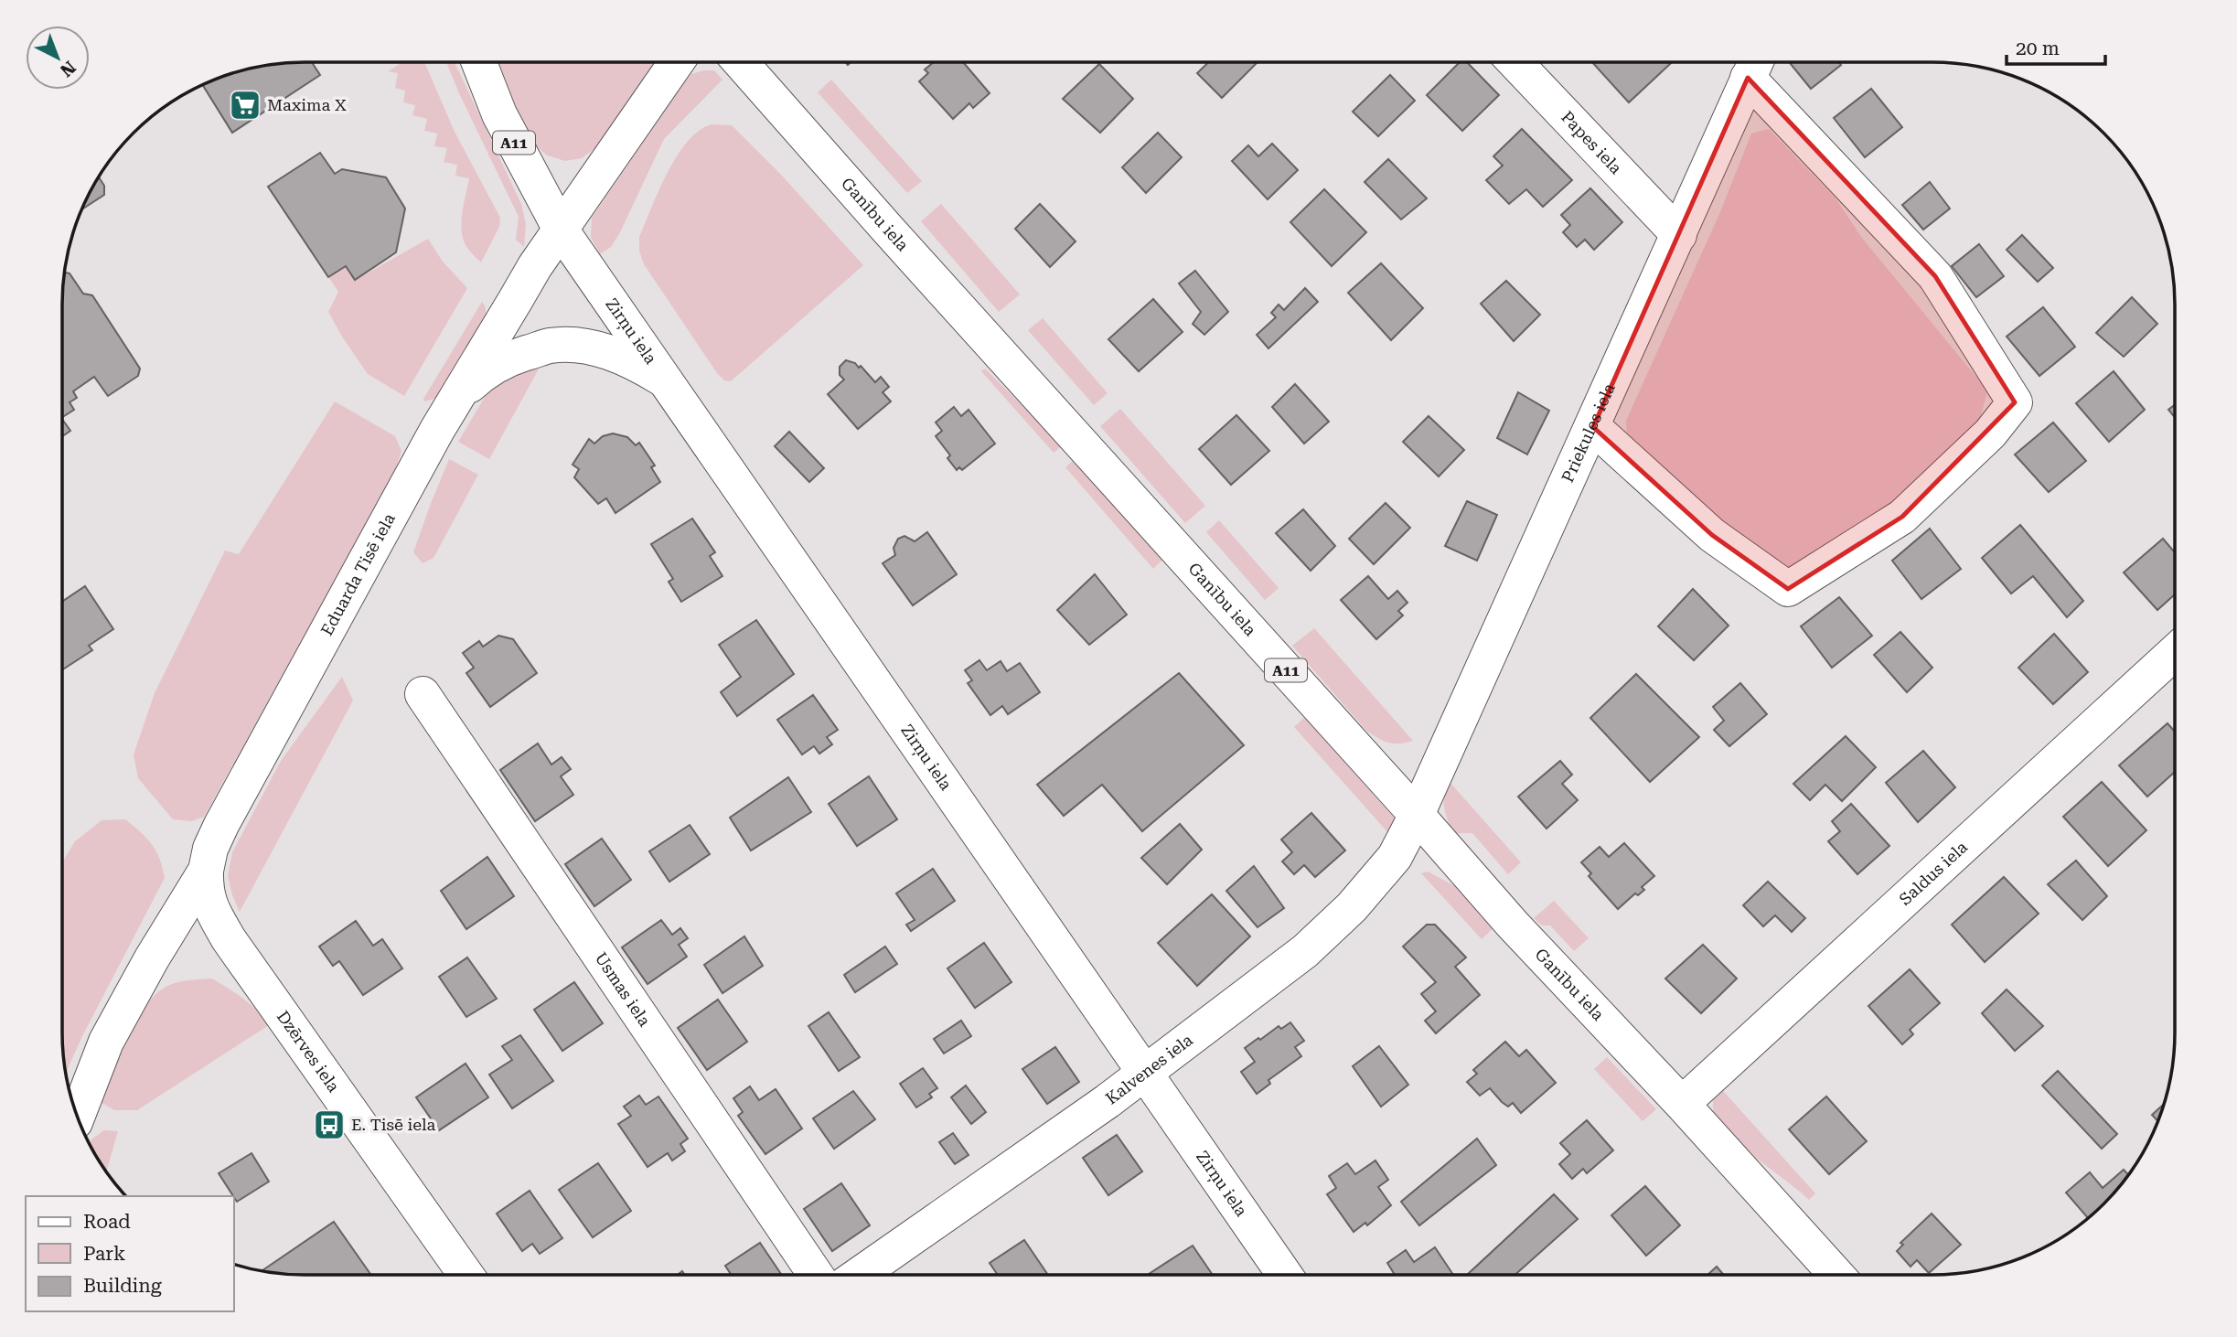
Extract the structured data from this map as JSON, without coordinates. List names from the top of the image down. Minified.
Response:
{"streets":{"main road":["A11","Papes iela","Ganību iela","Zirņu iela","Priekules iela","Eduarda Tisē iela","Saldus iela","Usmas iela","Dzērves iela","Kalvenes iela"]},"crossings":[["A11","Zirņu iela"],["A11","Eduarda Tisē iela"],["Papes iela","Priekules iela"],["Ganību iela","Priekules iela"],["Ganību iela","Saldus iela"],["Ganību iela","Kalvenes iela"],["Zirņu iela","Eduarda Tisē iela"],["Zirņu iela","Kalvenes iela"],["Priekules iela","Kalvenes iela"],["Eduarda Tisē iela","Dzērves iela"]],"places":{"supermarket":["Maxima X"],"bus stop":["E. Tisē iela"]},"legend":["Road","Park","Building"],"scale_bar":"20 m","north":"bottom right"}
